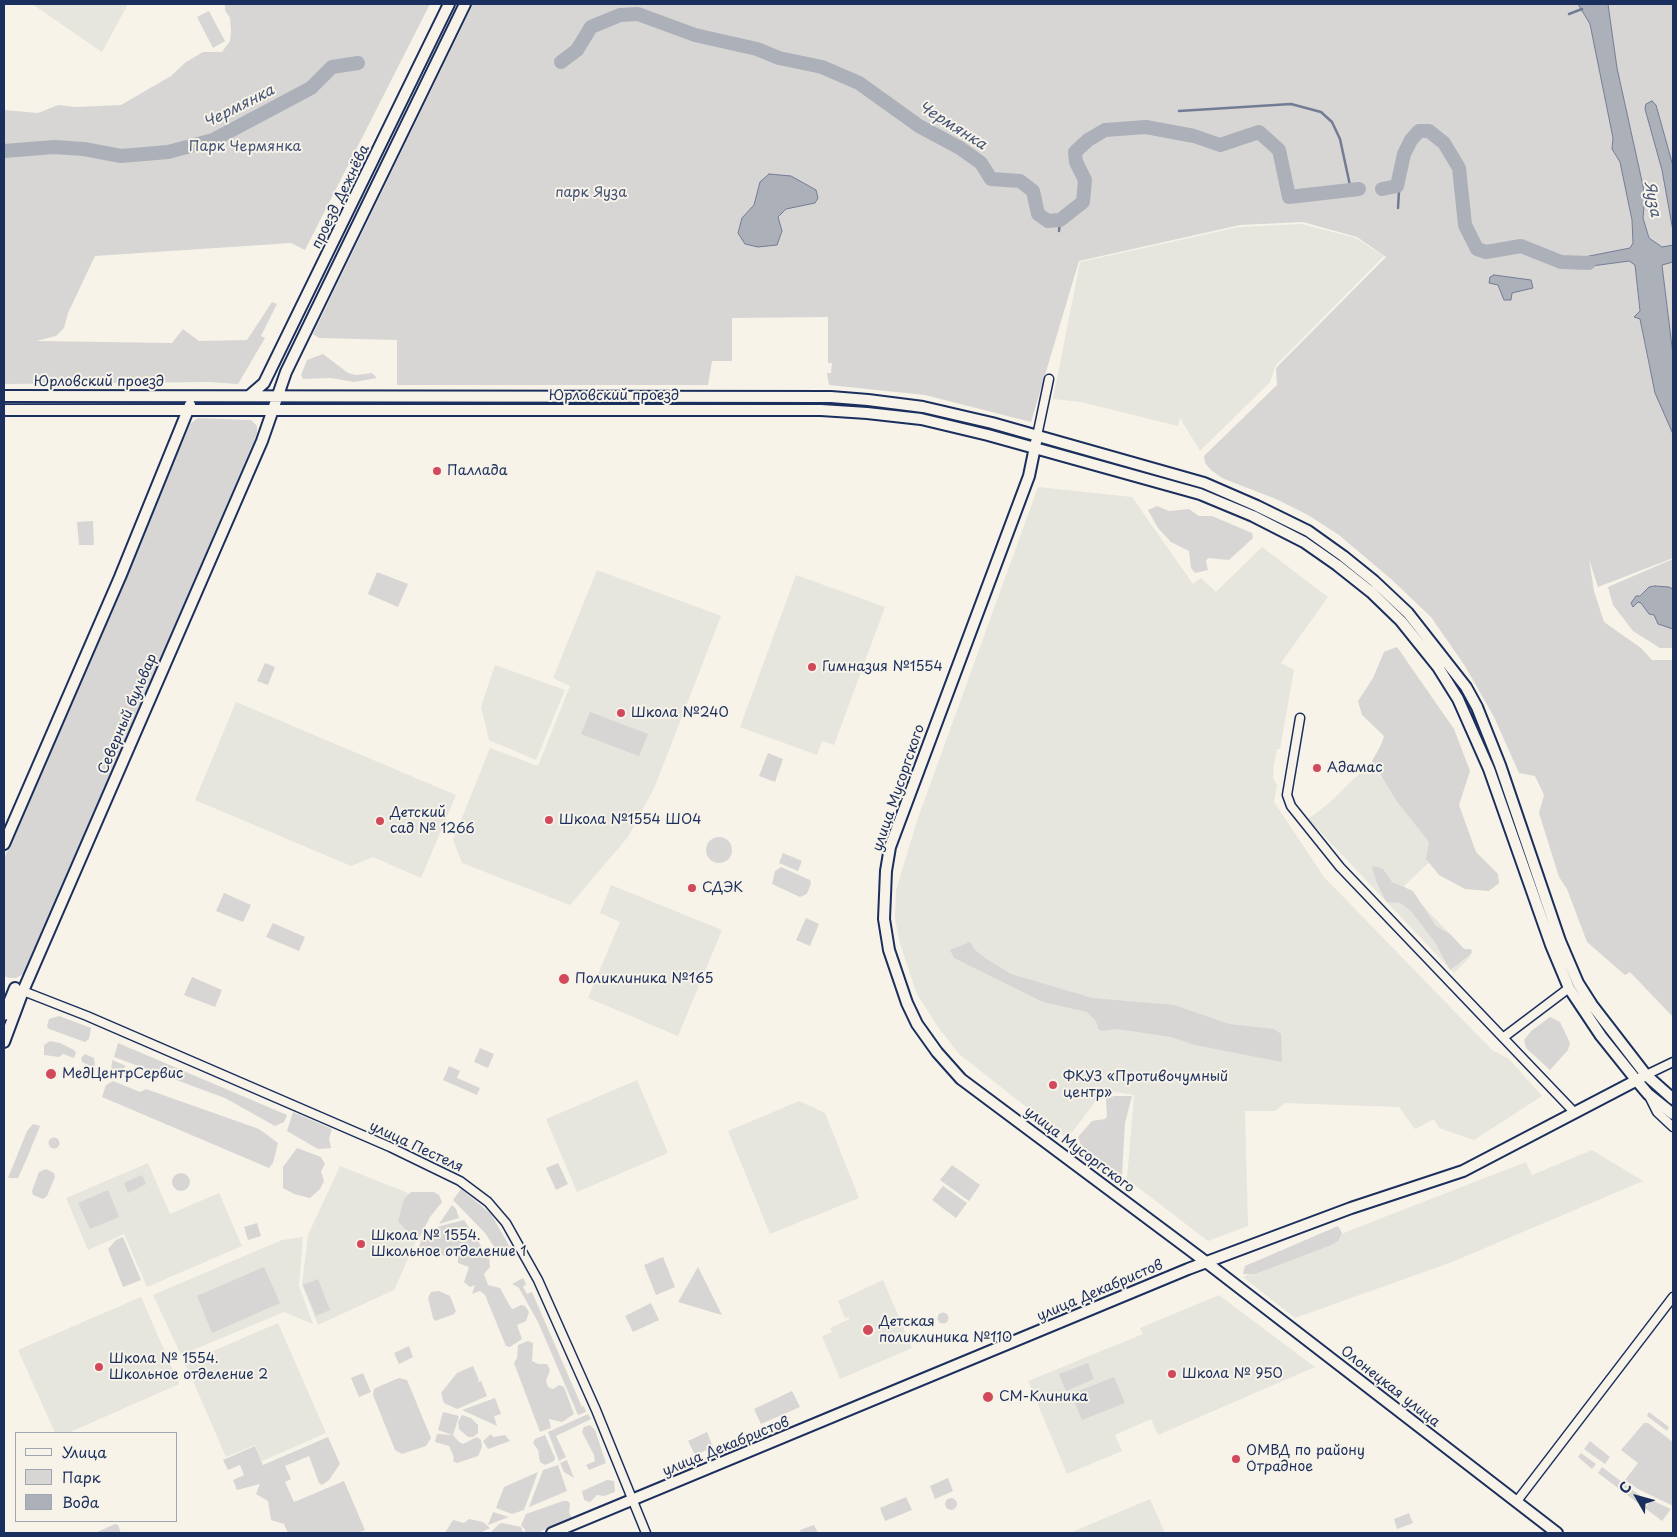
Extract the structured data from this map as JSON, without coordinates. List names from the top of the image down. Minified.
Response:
{"streets":{"main road":["проезд Дежнёва","Юрловский проезд","Северный бульвар","улица Мусоргского","улица Декабристов","Олонецкая улица"],"street":["улица Пестеля"]},"crossings":[["проезд Дежнёва","Юрловский проезд"],["проезд Дежнёва","Северный бульвар"],["Юрловский проезд","Северный бульвар"],["Юрловский проезд","улица Мусоргского"],["Юрловский проезд","улица Декабристов"],["Северный бульвар","улица Пестеля"],["улица Мусоргского","улица Декабристов"],["улица Мусоргского","Олонецкая улица"],["улица Пестеля","улица Декабристов"],["улица Декабристов","Олонецкая улица"]],"water":["Чермянка","Яуза"],"parks":["Парк Чермянка","парк Яуза"],"places":["Паллада","Гимназия №1554","Школа №240","Адамас","Школа №1554 ШО4","Детский сад № 1266","СДЭК","Поликлиника №165","МедЦентрСервис","ФКУЗ «Противочумный центр»","Школа № 1554. Школьное отделение 1","Детская поликлиника №110","Школа № 1554. Школьное отделение 2","Школа № 950","СМ-Клиника","ОМВД по району Отрадное"],"legend":["Улица","Парк","Вода"],"north":"top left"}
